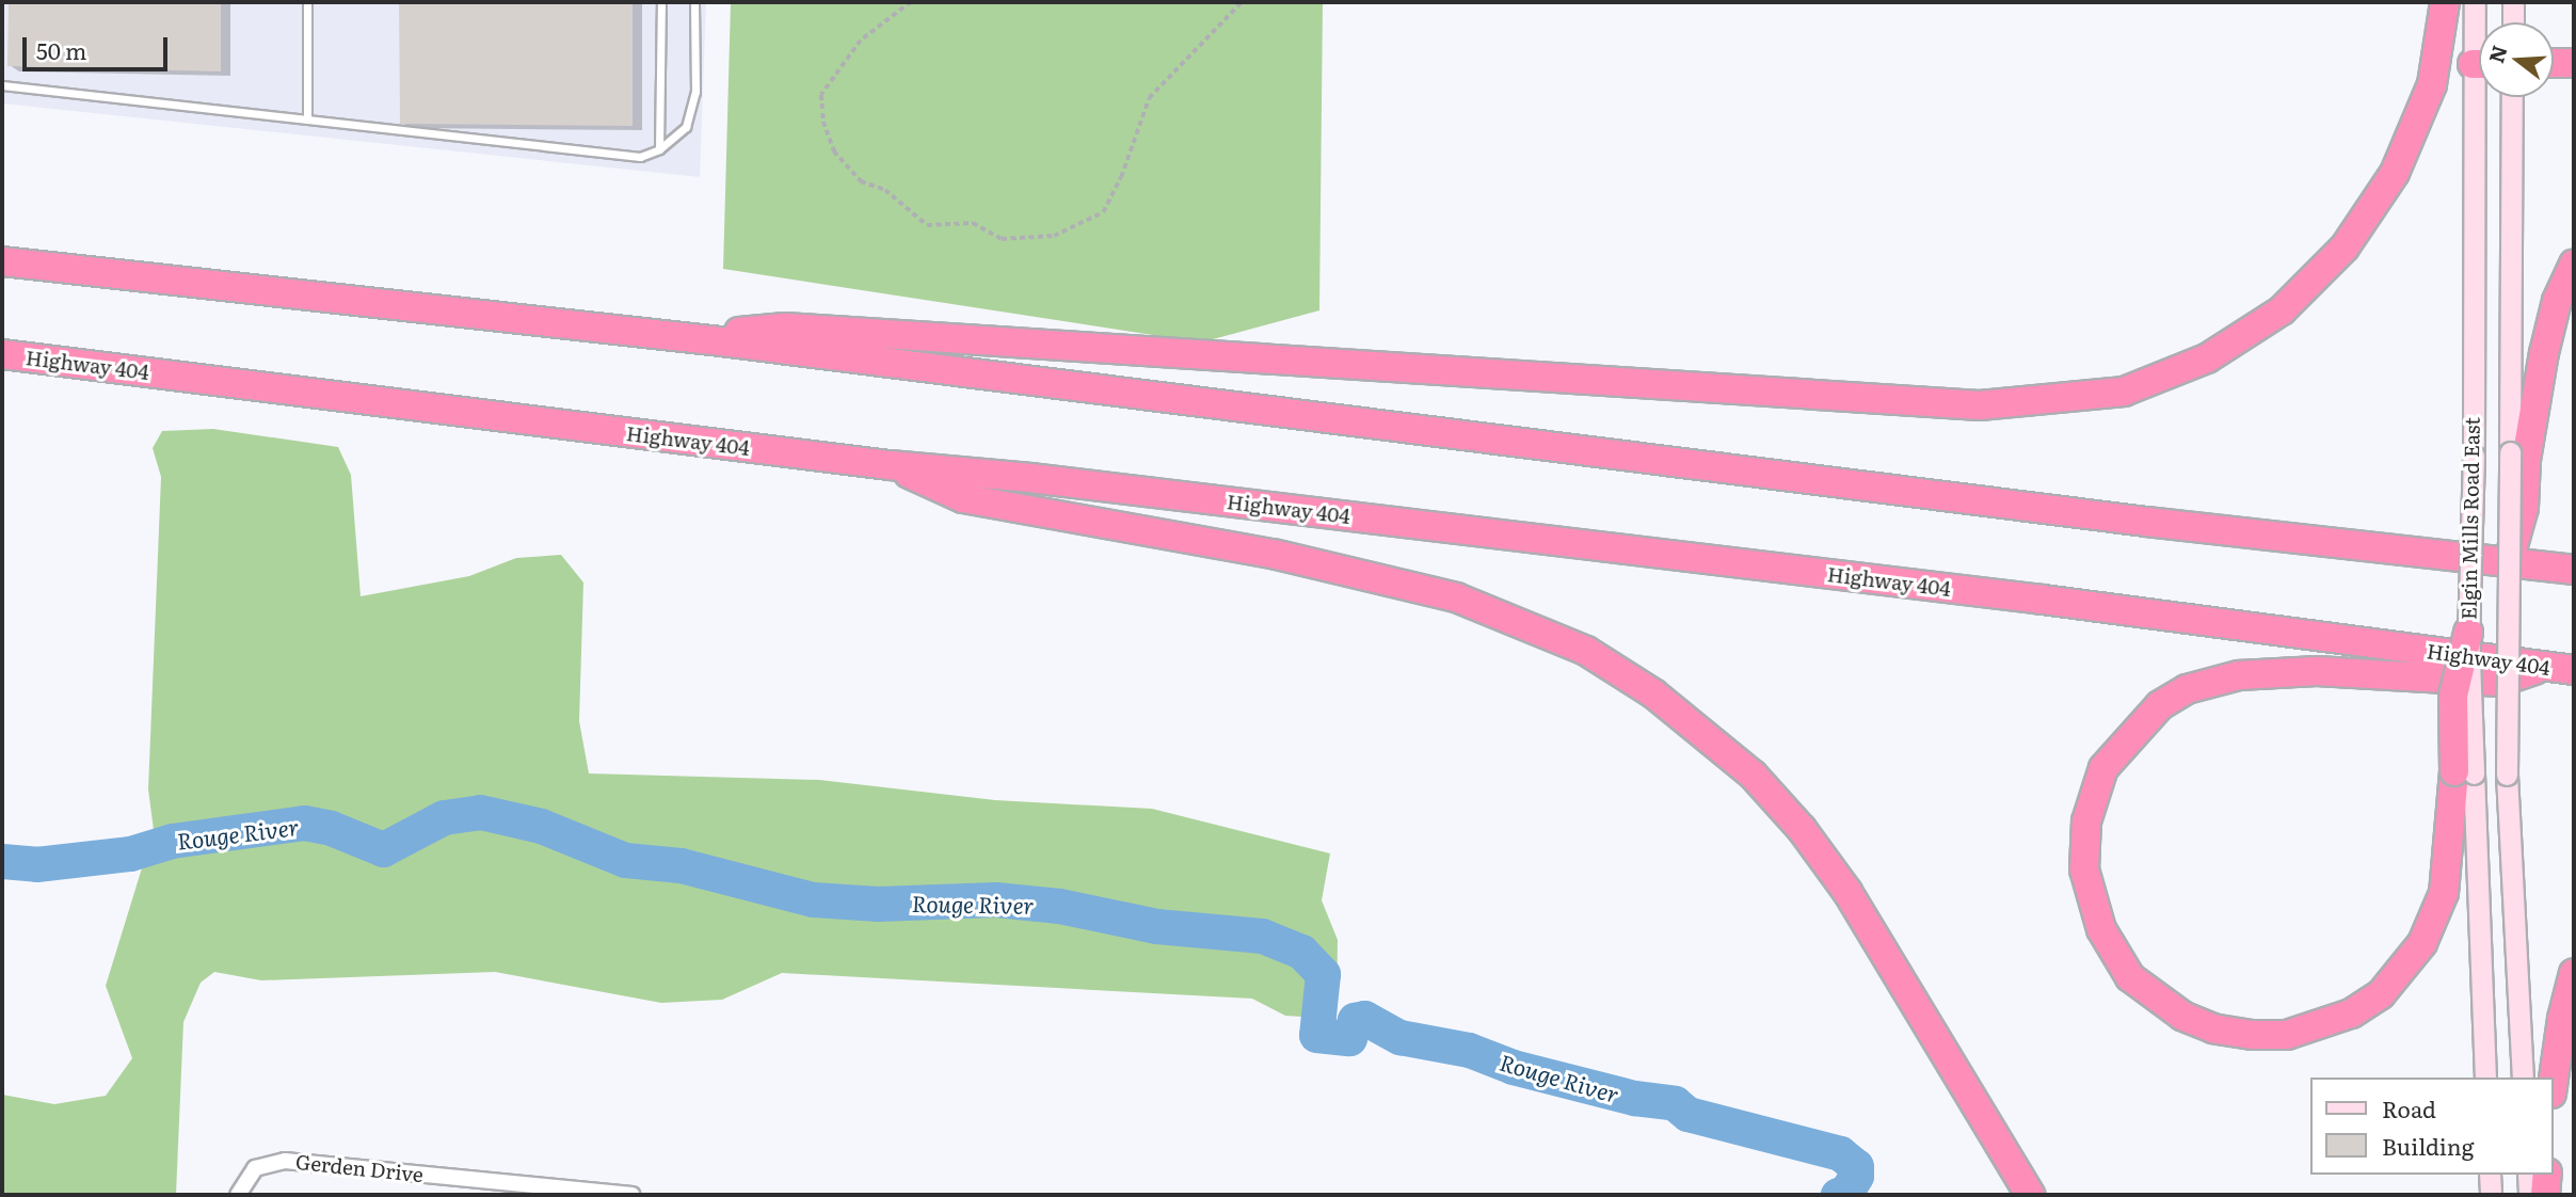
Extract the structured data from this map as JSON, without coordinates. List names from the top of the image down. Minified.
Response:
{"streets":{"highway":["Highway 404"],"main road":["Elgin Mills Road East"],"street":["Gerden Drive"]},"water":["Rouge River"],"legend":["Road","Building"],"scale_bar":"50 m","north":"left"}
